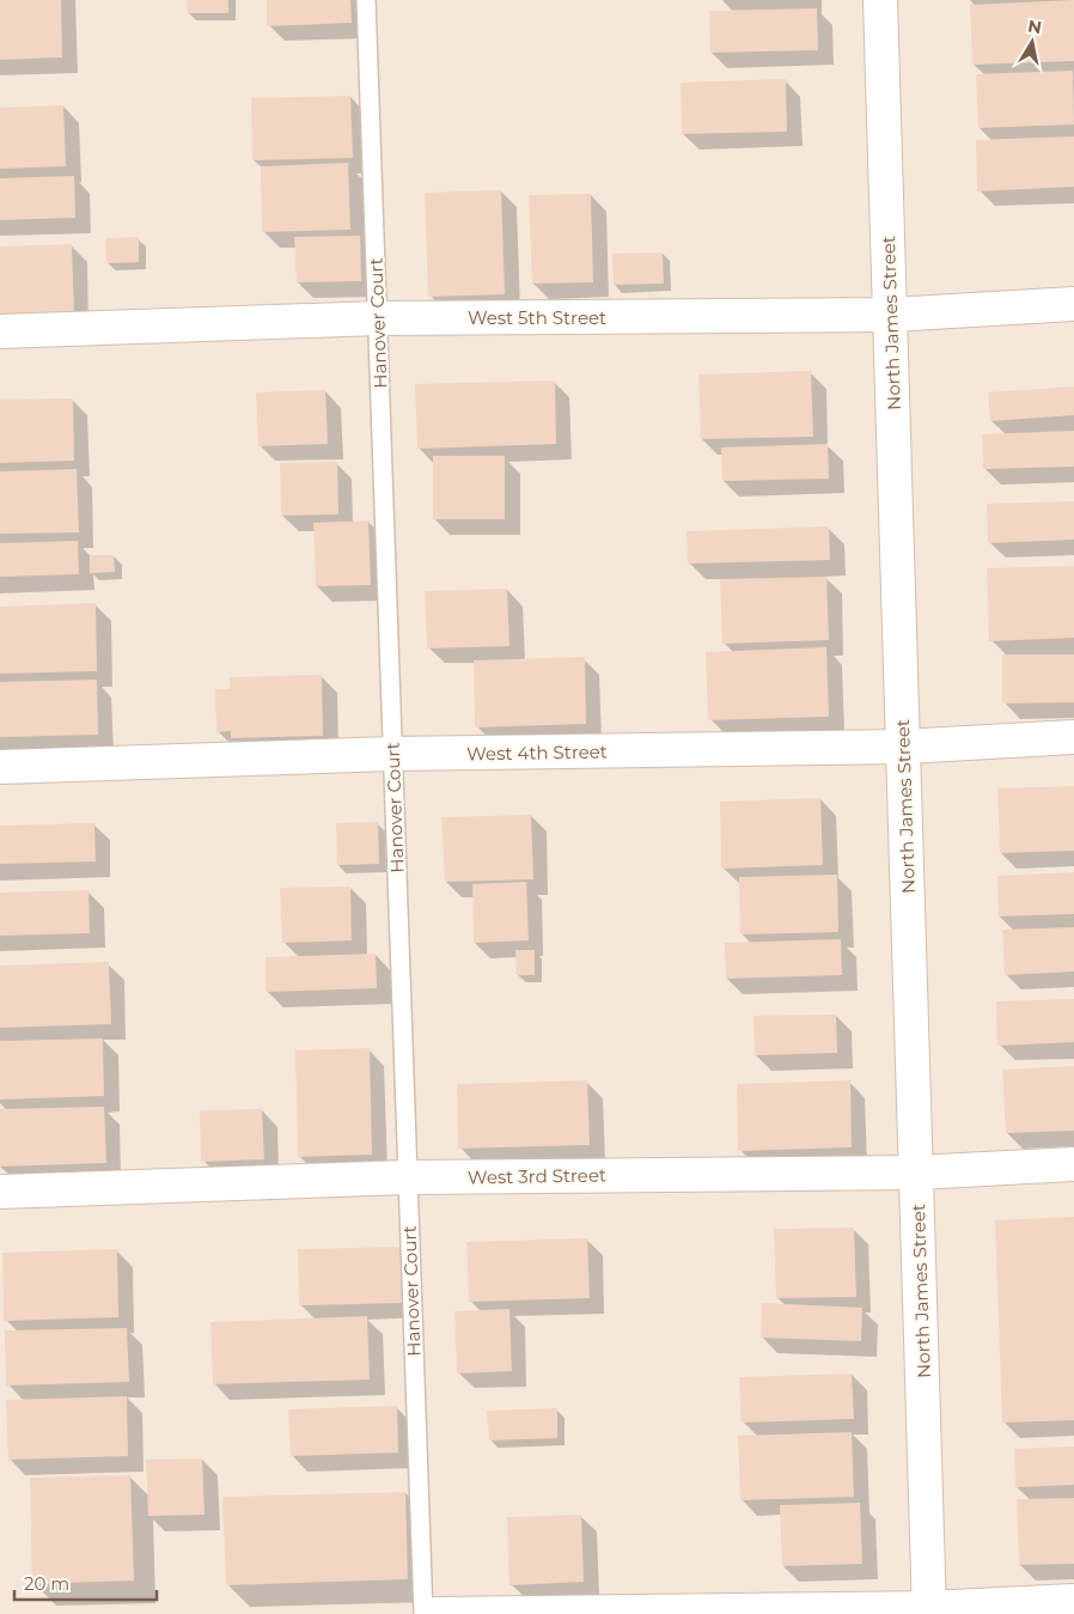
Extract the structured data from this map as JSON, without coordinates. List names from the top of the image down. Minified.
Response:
{"streets":{"street":["West 5th Street","North James Street","West 4th Street","West 3rd Street"],"lane":["Hanover Court"]},"crossings":[["West 5th Street","Hanover Court"],["West 5th Street","North James Street"],["Hanover Court","West 4th Street"],["Hanover Court","West 3rd Street"],["North James Street","West 4th Street"],["North James Street","West 3rd Street"]],"scale_bar":"20 m","north":"top"}
